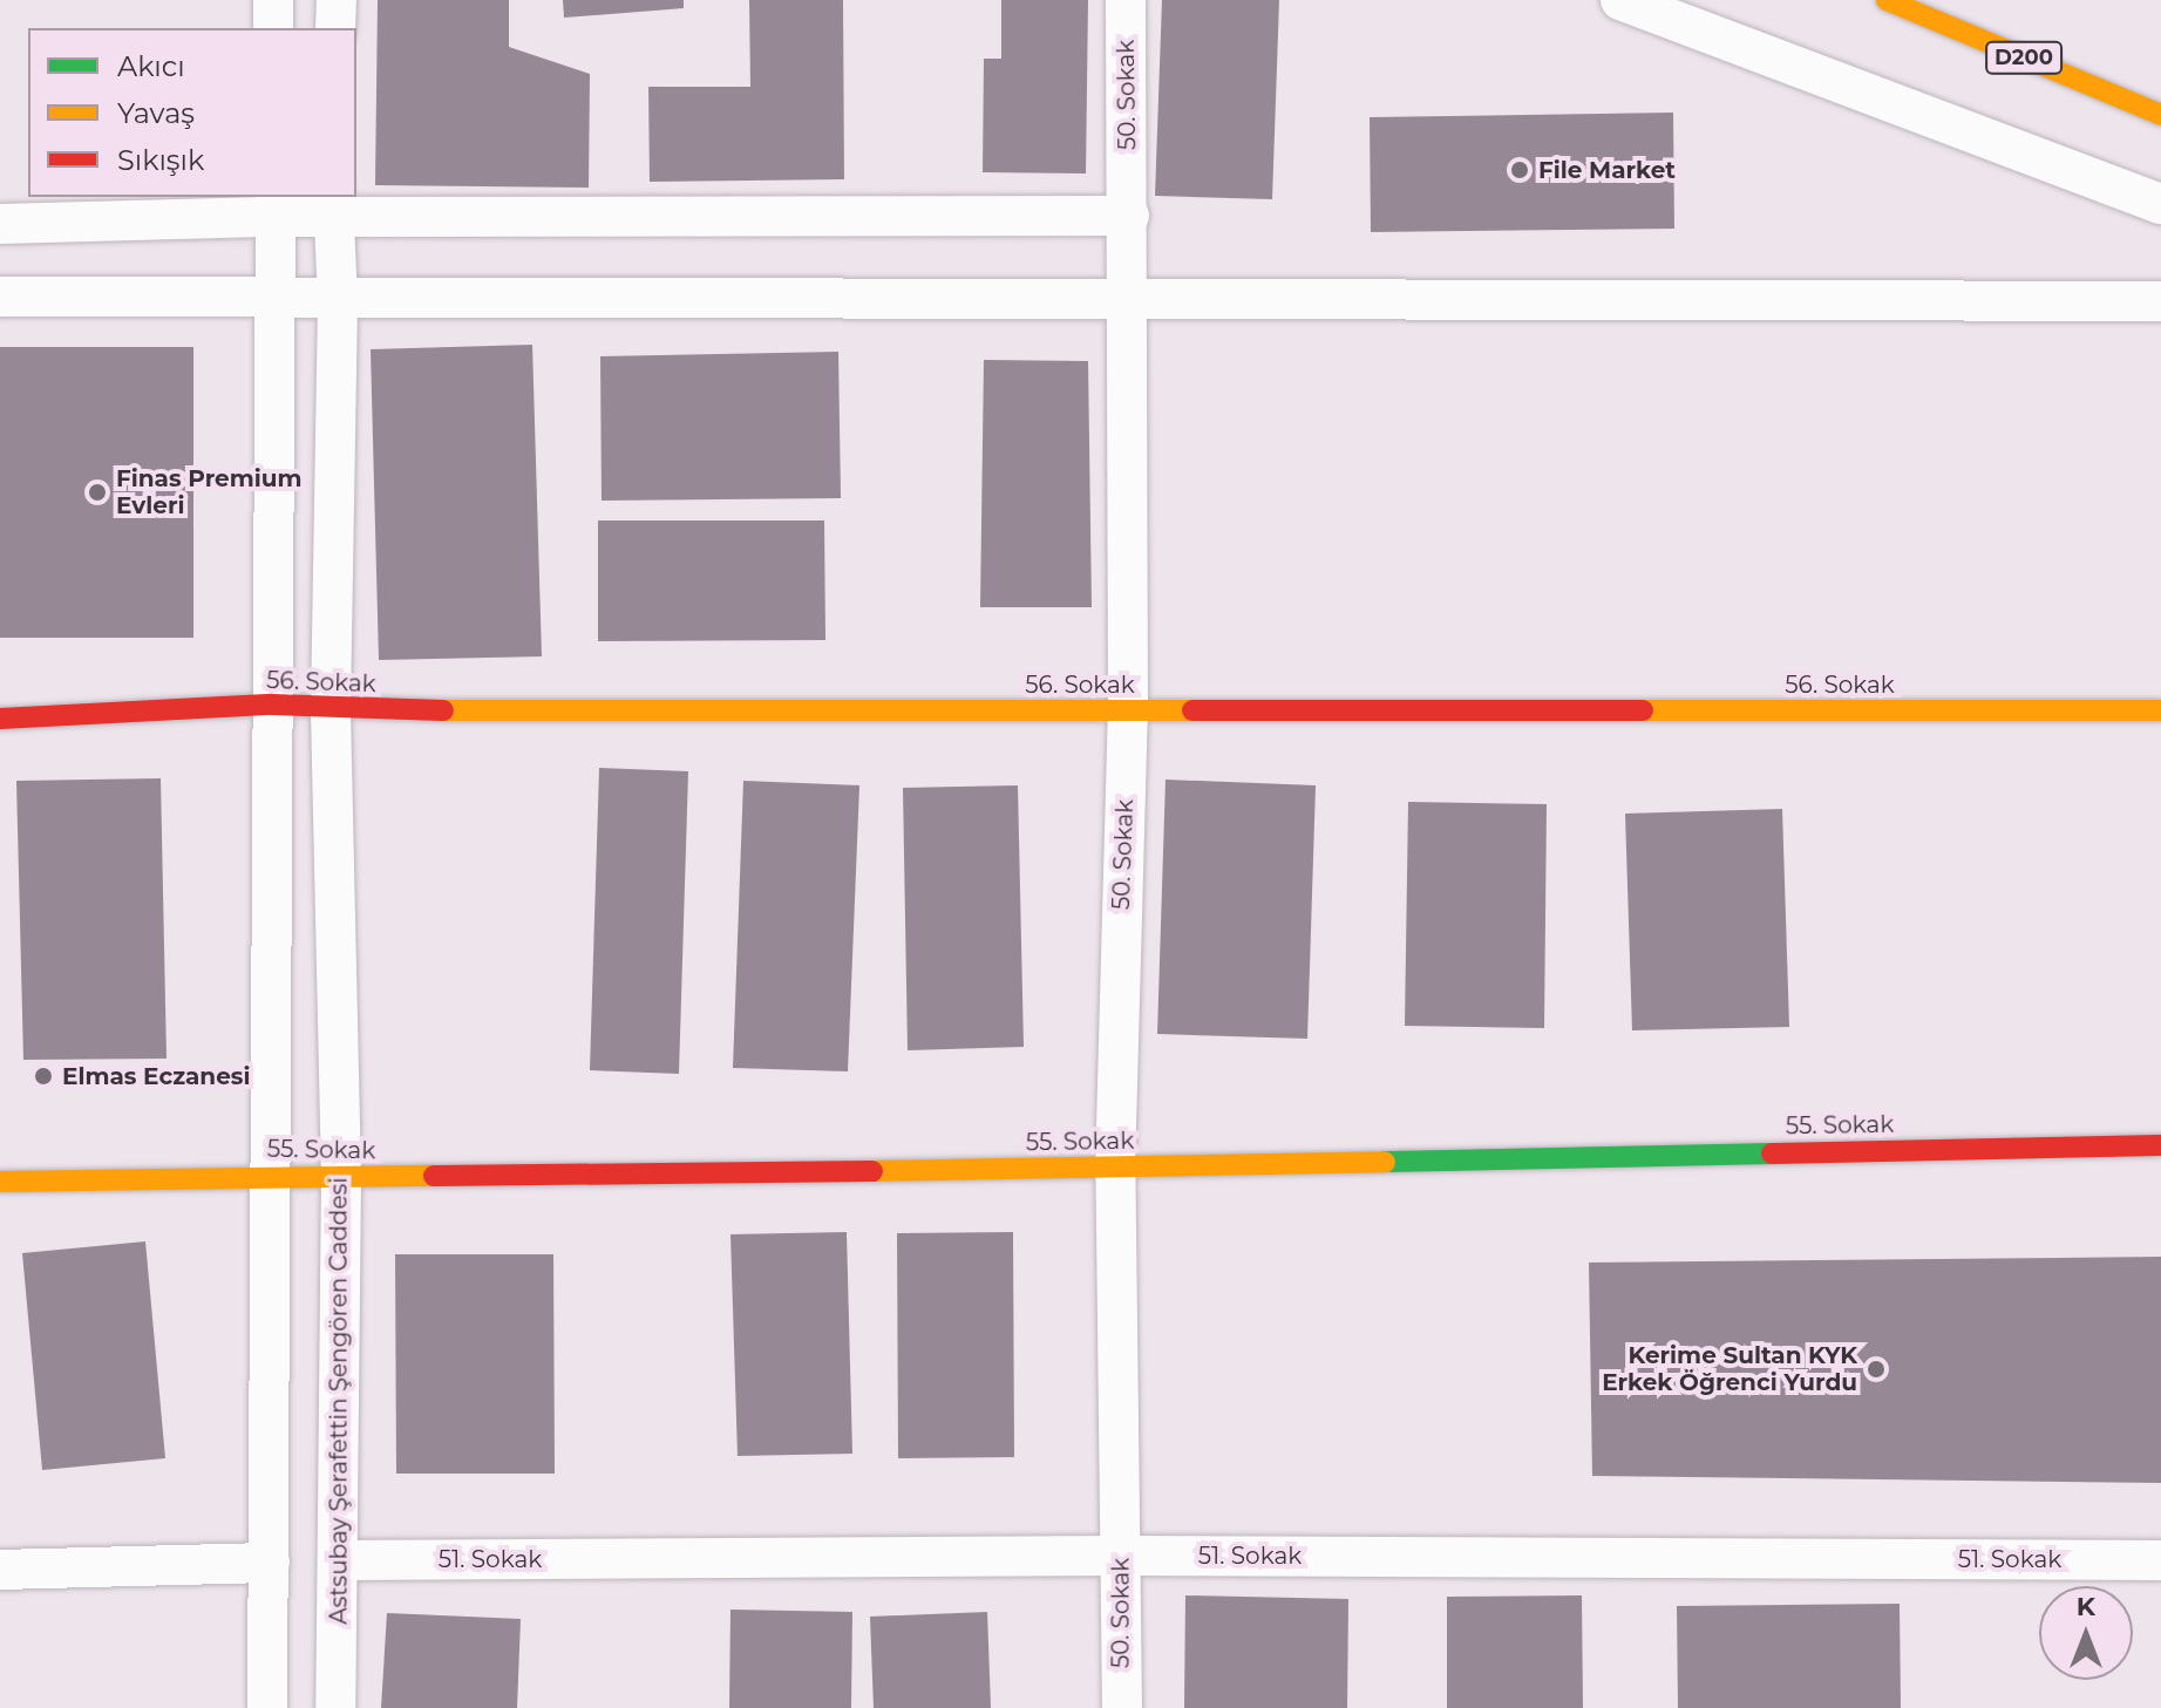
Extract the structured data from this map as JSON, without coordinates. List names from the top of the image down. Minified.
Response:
{"streets":{"main road":["D200","56. Sokak","55. Sokak"],"street":["50. Sokak","Astsubay Şerafettin Şengören Caddesi","51. Sokak"]},"crossings":[["50. Sokak","56. Sokak"],["50. Sokak","55. Sokak"],["50. Sokak","51. Sokak"],["56. Sokak","Astsubay Şerafettin Şengören Caddesi"],["55. Sokak","Astsubay Şerafettin Şengören Caddesi"],["Astsubay Şerafettin Şengören Caddesi","51. Sokak"]],"places":["File Market","Finas Premium Evleri","Elmas Eczanesi","Kerime Sultan KYK Erkek Öğrenci Yurdu"],"legend":["Akıcı","Yavaş","Sıkışık"],"north":"top"}
